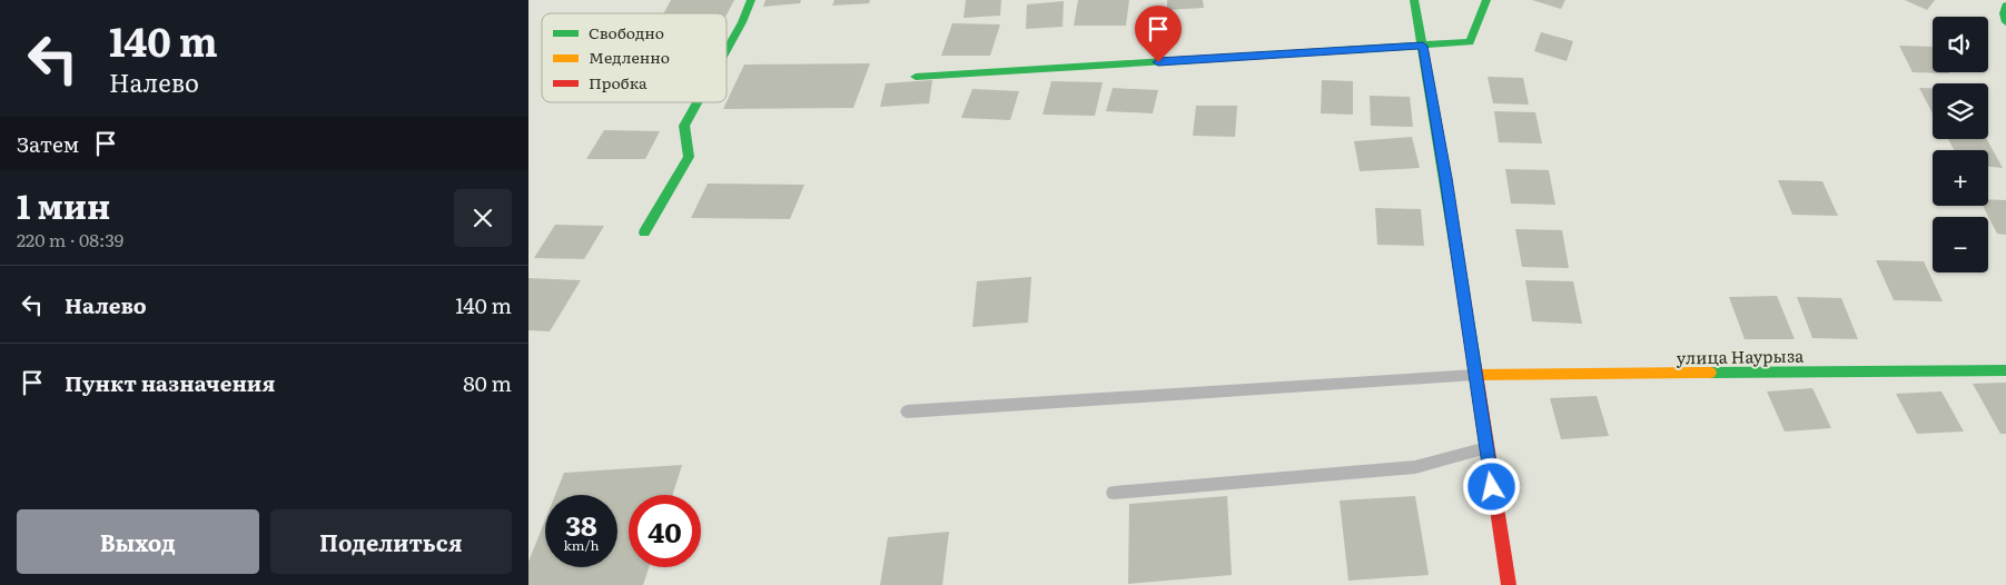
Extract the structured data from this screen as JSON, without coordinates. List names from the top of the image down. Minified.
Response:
{"streets":{"street":["улица Наурыза"]},"legend":["Свободно","Медленно","Пробка"],"page":{"turn":["140 m","Налево"],"map_buttons":["+","−"],"then":"Затем","heading":["1 мин","220 m · 08:39"],"list":[{"name":"Налево","value":"140 m"},{"name":"Пункт назначения","value":"80 m"}],"speed":"38 km/h","limit":"40","buttons":["Выход","Поделиться"]}}
